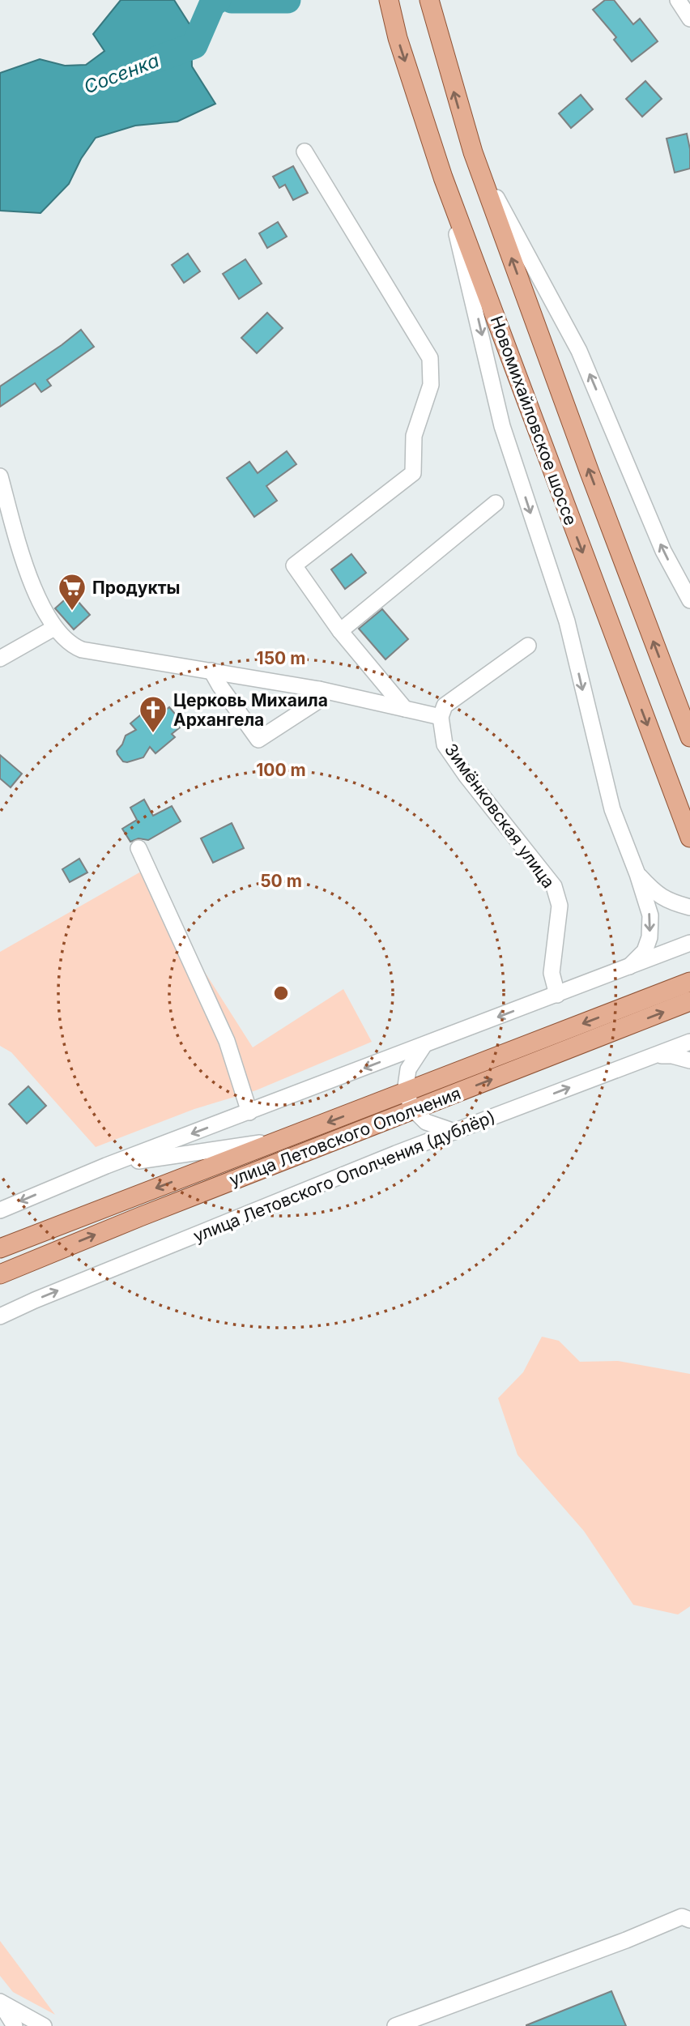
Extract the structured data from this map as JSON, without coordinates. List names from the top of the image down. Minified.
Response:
{"streets":{"main road":["Новомихайловское шоссе","улица Летовского Ополчения"],"street":["Зимёнковская улица","улица Летовского Ополчения (дублёр)"]},"water":["Сосенка"],"places":{"supermarket":["Продукты"],"church":["Церковь Михаила Архангела"]},"rings":["150 m","100 m","50 m"]}
